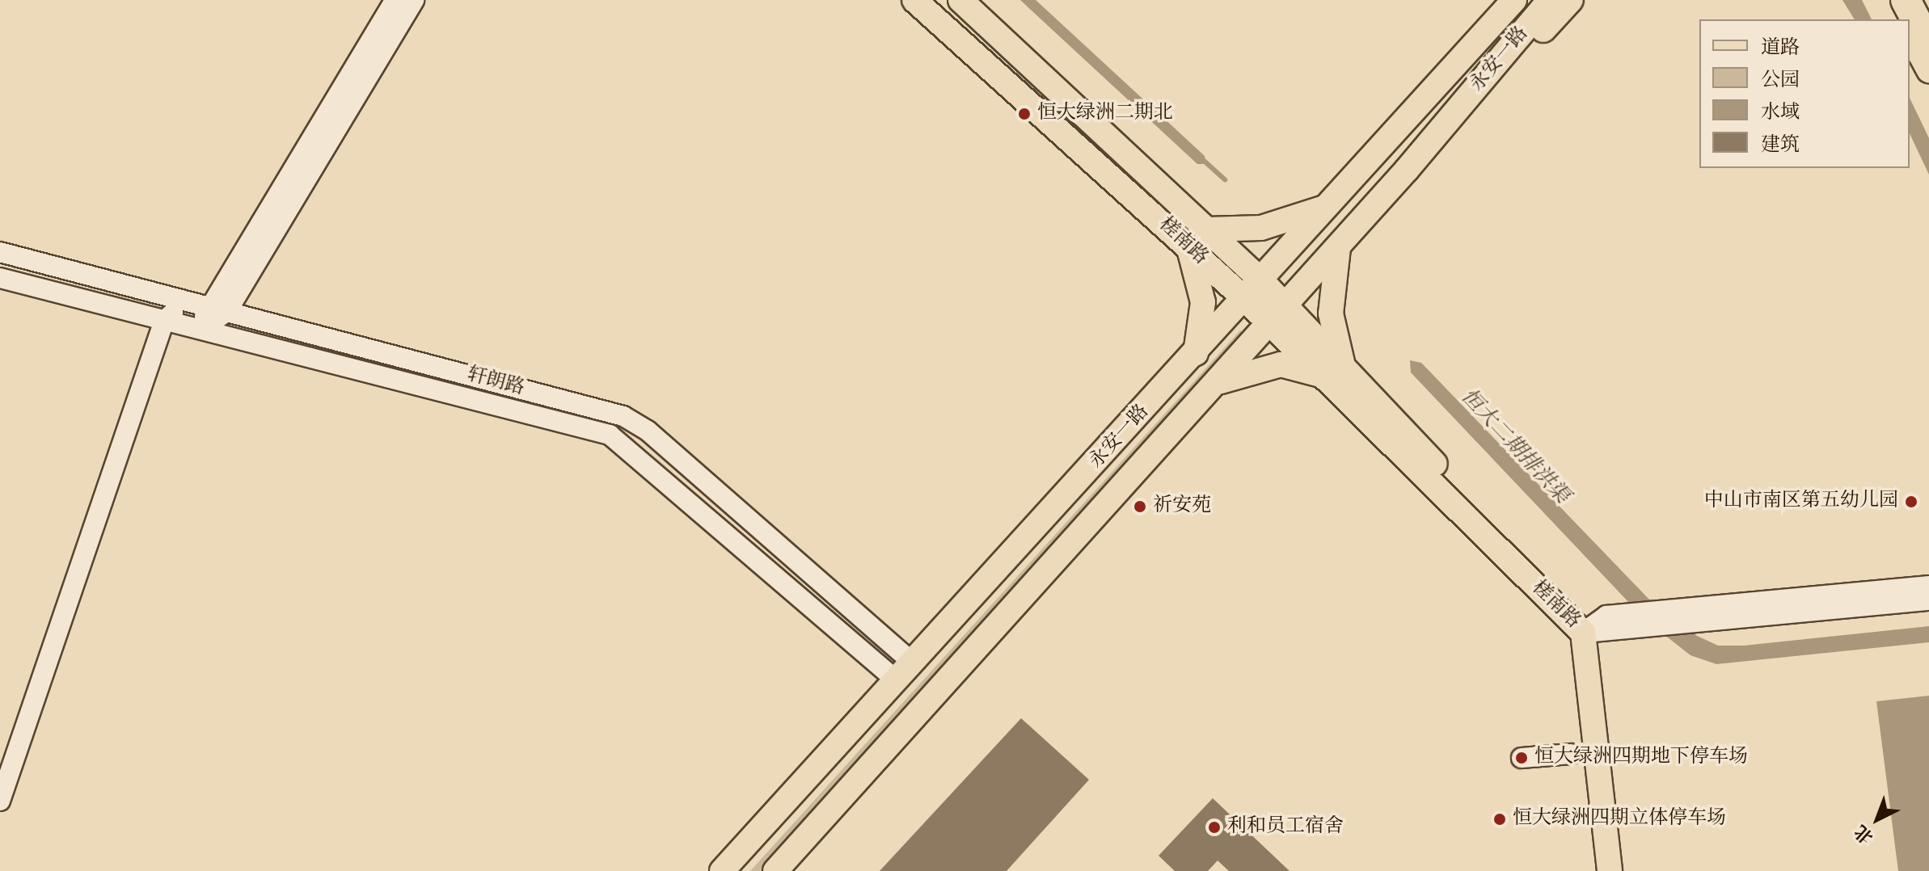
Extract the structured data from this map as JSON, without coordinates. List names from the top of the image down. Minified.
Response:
{"streets":{"main road":["永安一路","槎南路"],"street":["轩朗路"]},"crossings":[["永安一路","槎南路"],["永安一路","轩朗路"]],"water":["恒大二期排洪渠"],"places":["恒大绿洲二期北","中山市南区第五幼儿园","祈安苑","恒大绿洲四期地下停车场","恒大绿洲四期立体停车场","利和员工宿舍"],"legend":["道路","公园","水域","建筑"],"north":"bottom left"}
